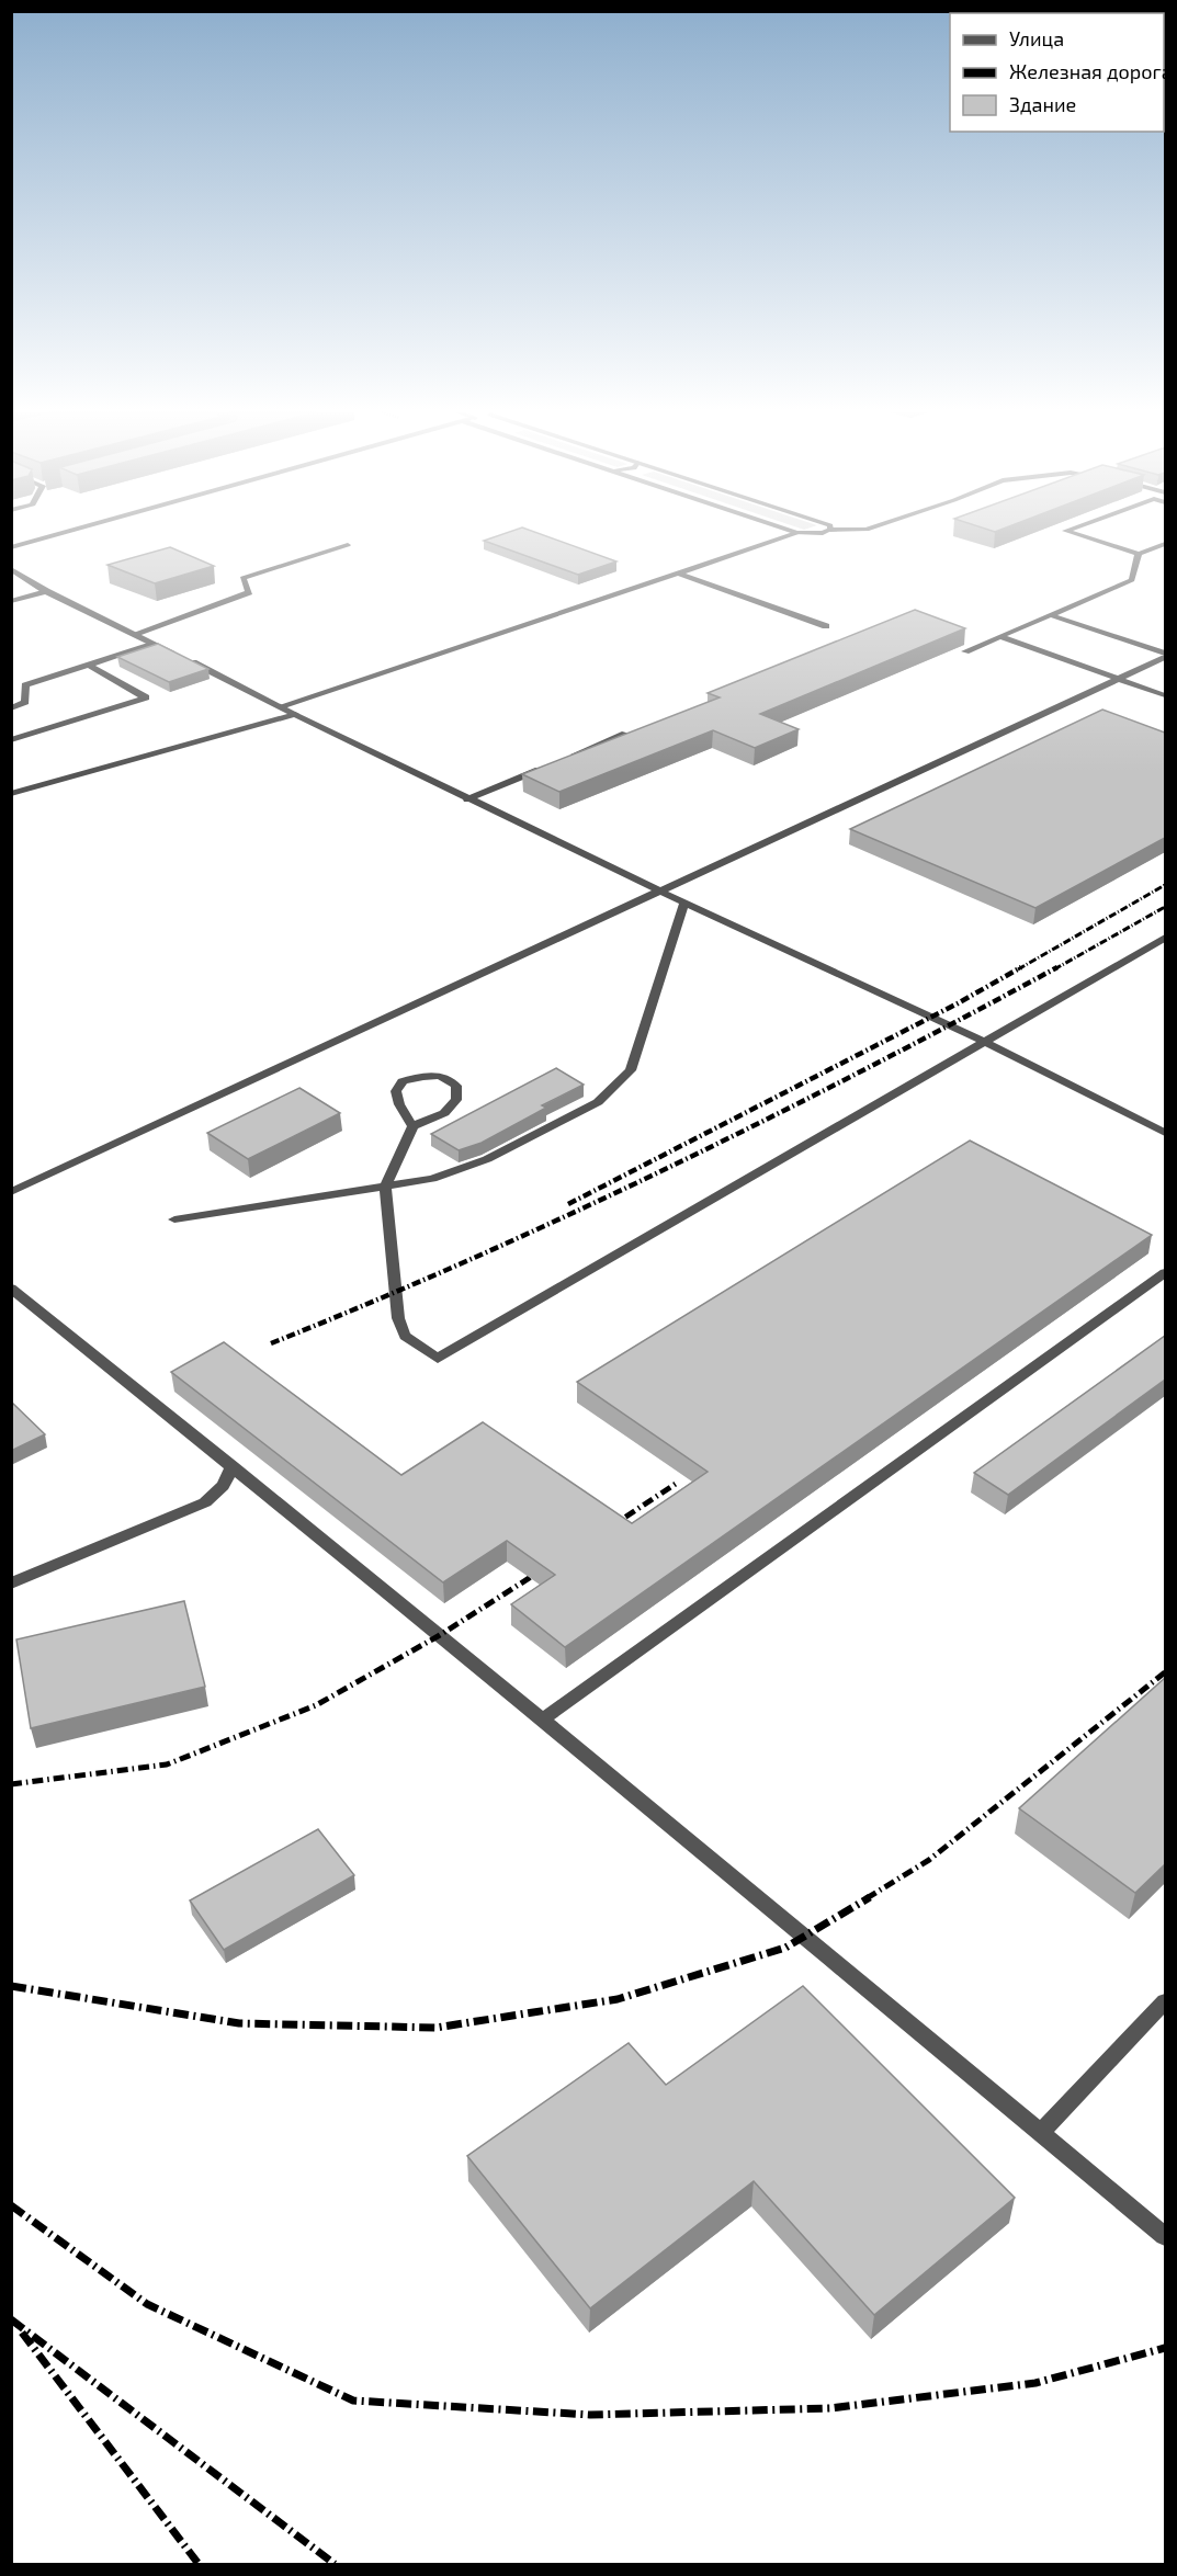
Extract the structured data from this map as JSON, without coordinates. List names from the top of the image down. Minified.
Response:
{"legend":["Улица","Железная дорога","Здание"]}
